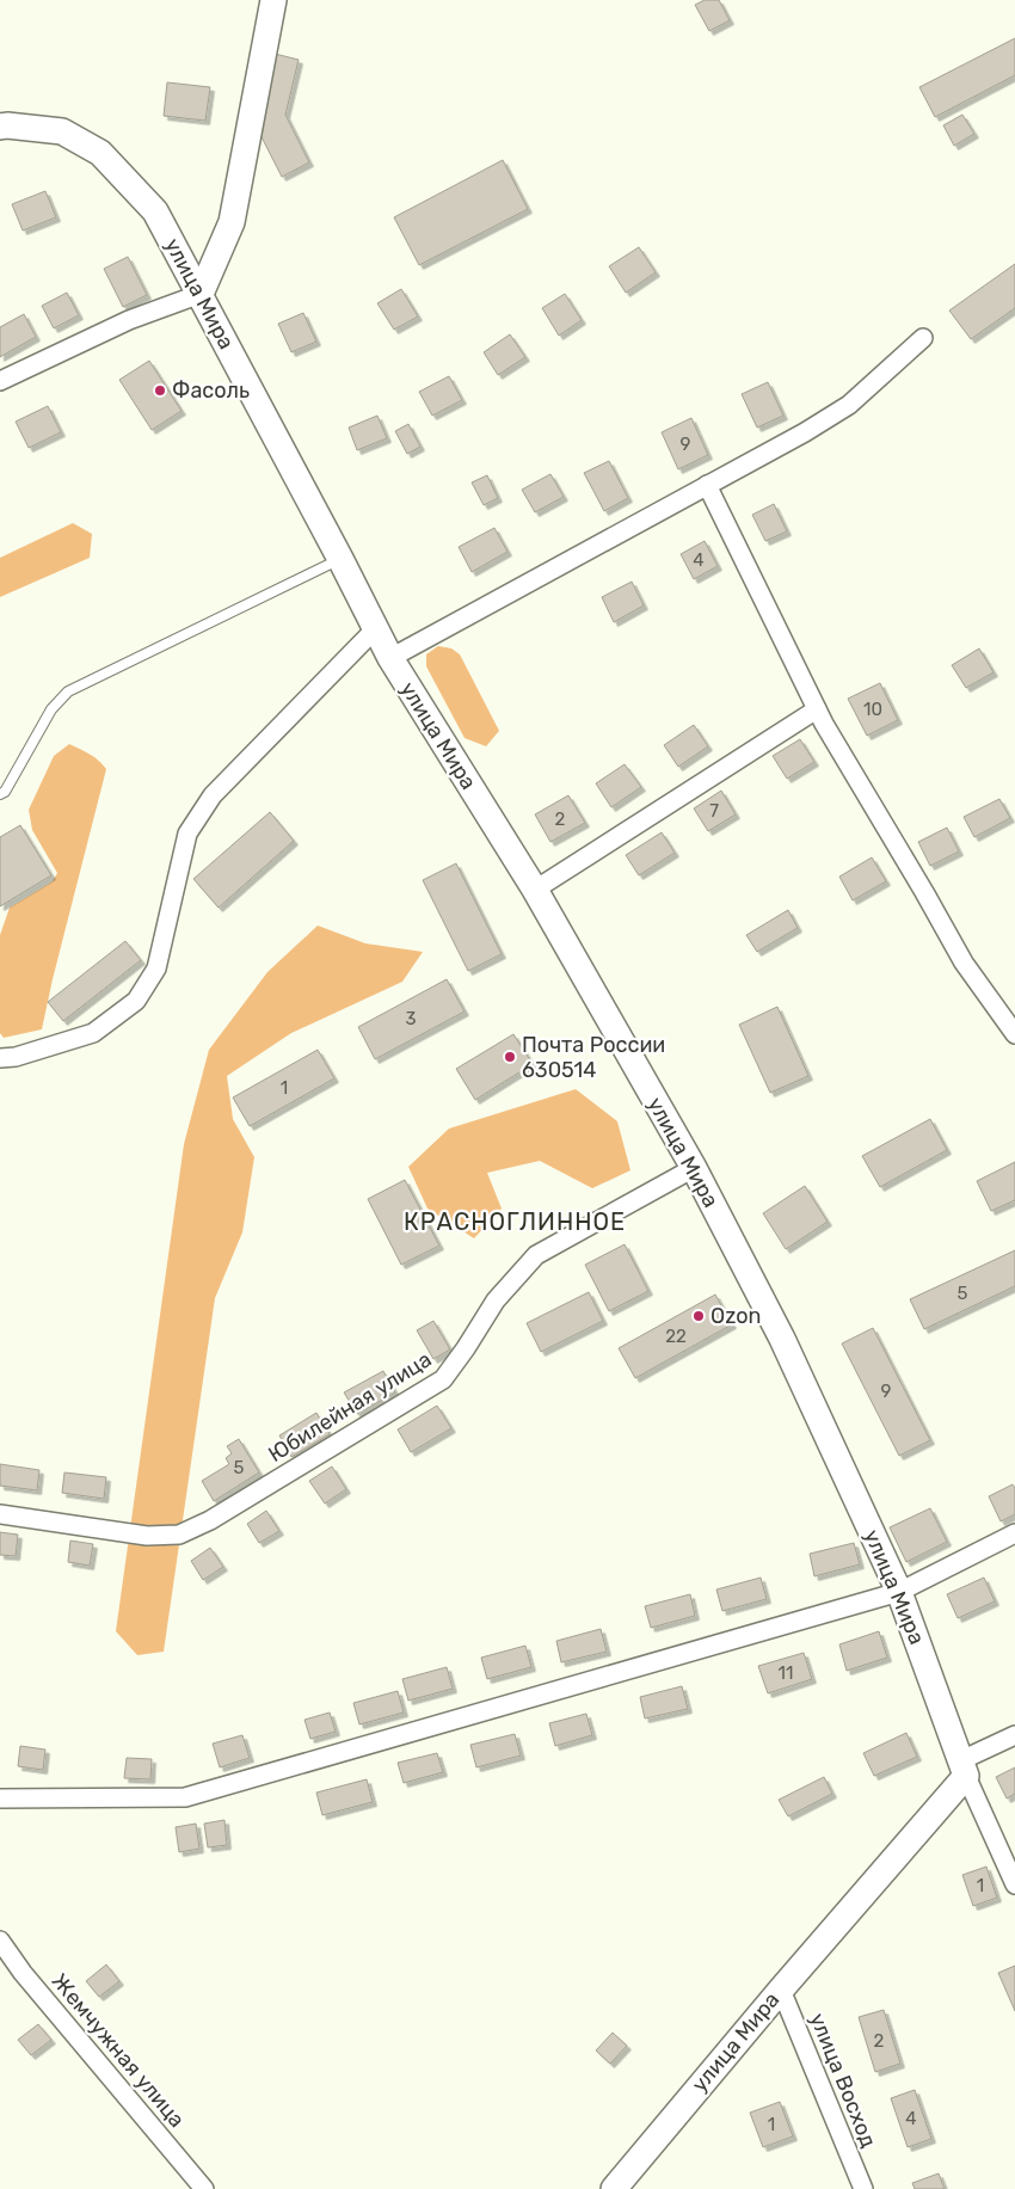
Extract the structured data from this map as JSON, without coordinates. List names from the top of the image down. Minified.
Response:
{"streets":{"street":["улица Мира","Юбилейная улица","Жемчужная улица","улица Восход"]},"crossings":[["улица Мира","Юбилейная улица"],["улица Мира","улица Восход"]],"districts":["КРАСНОГЛИННОЕ"],"places":["Фасоль","Почта России 630514","Ozon"],"house_numbers":["9","4","10","7","2","3","1","5","22","9","5","11","1","2","4","1"]}
